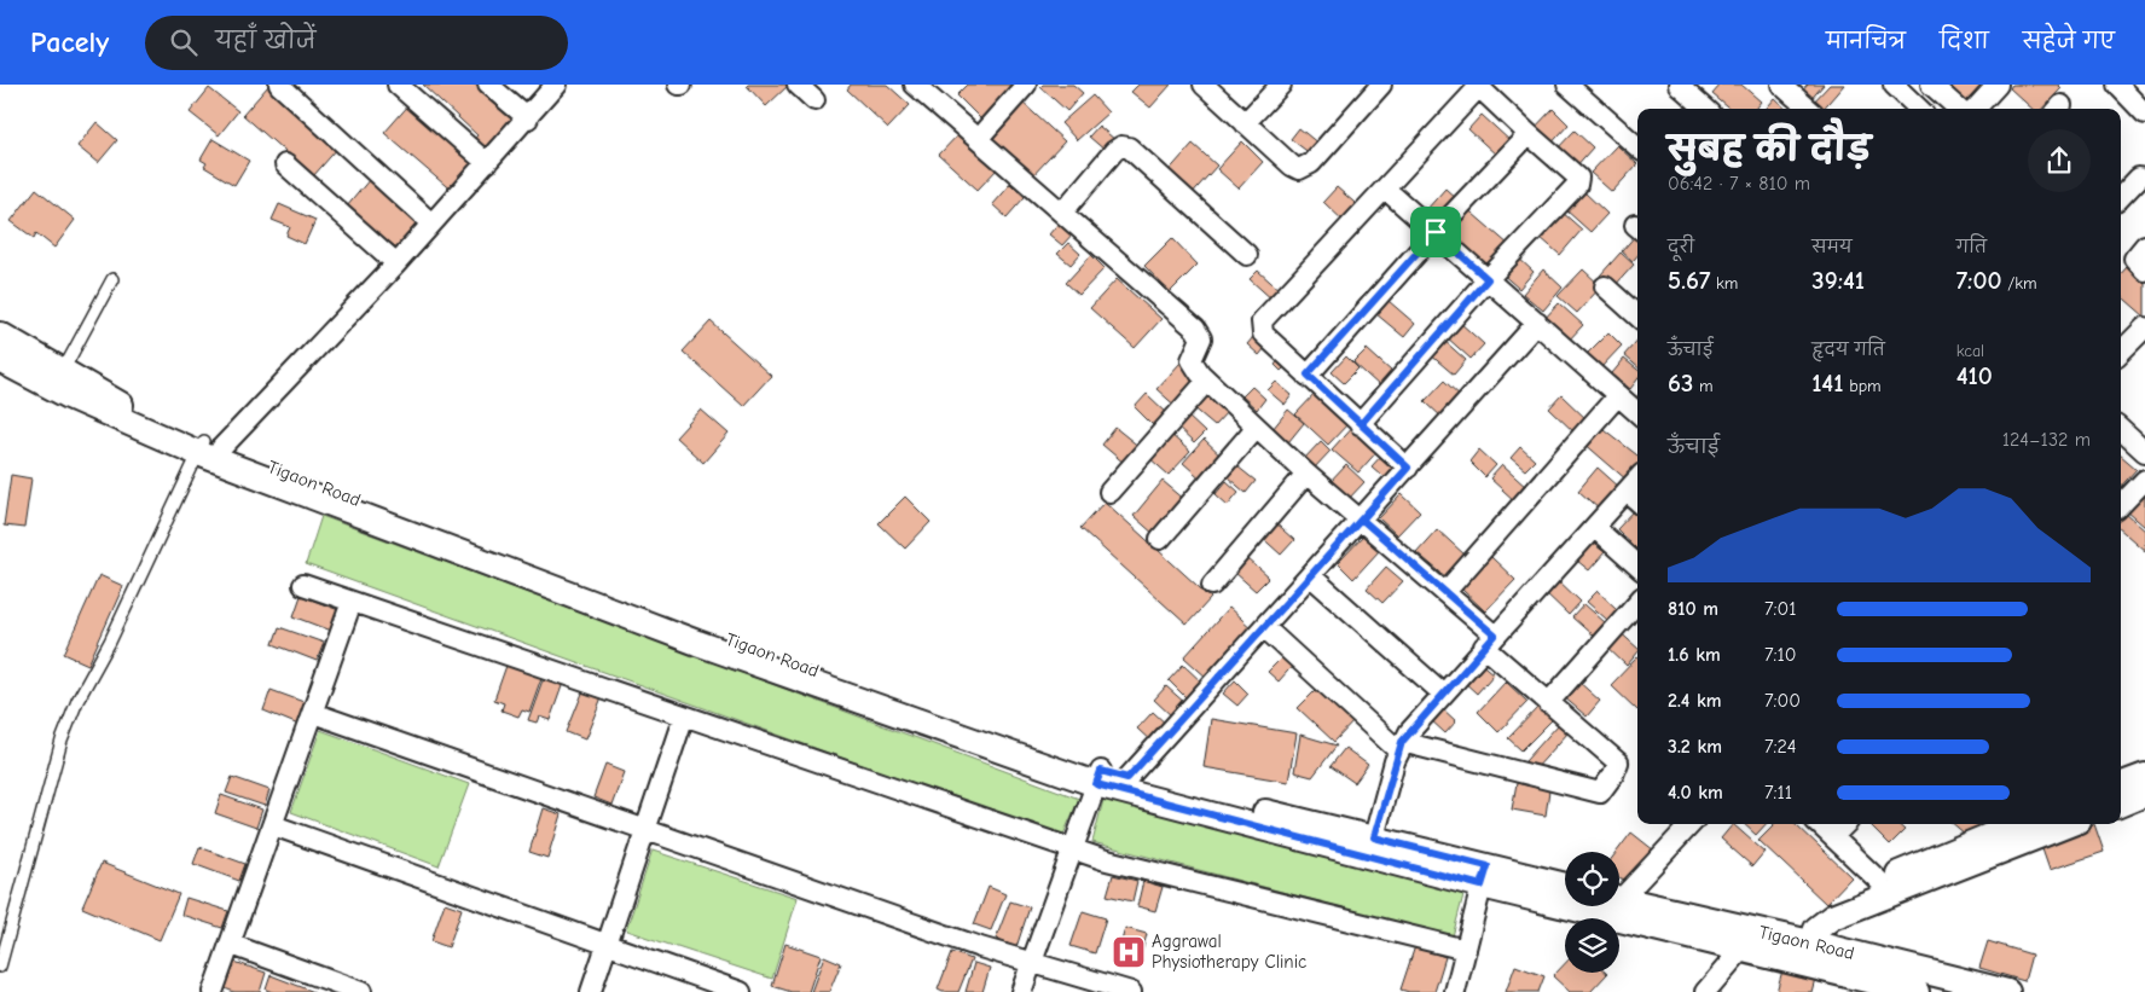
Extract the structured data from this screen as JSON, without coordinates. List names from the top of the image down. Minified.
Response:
{"streets":{"street":["Tigaon Road"]},"places":{"hospital":["Aggrawal Physiotherapy Clinic"]},"page":{"header":"Pacely","search":"यहाँ खोजें","nav":["मानचित्र","दिशा","सहेजे गए"],"heading":["सुबह की दौड़","06:42 · 7 × 810 m"],"stats":[["दूरी","5.67 km"],["समय","39:41"],["गति","7:00 /km"],["ऊँचाई","63 m"],["हृदय गति","141 bpm"],["kcal","410"]],"chart":["ऊँचाई","124–132 m"],"list":[{"name":"810 m","note":"7:01"},{"name":"1.6 km","note":"7:10"},{"name":"2.4 km","note":"7:00"},{"name":"3.2 km","note":"7:24"},{"name":"4.0 km","note":"7:11"}]}}
